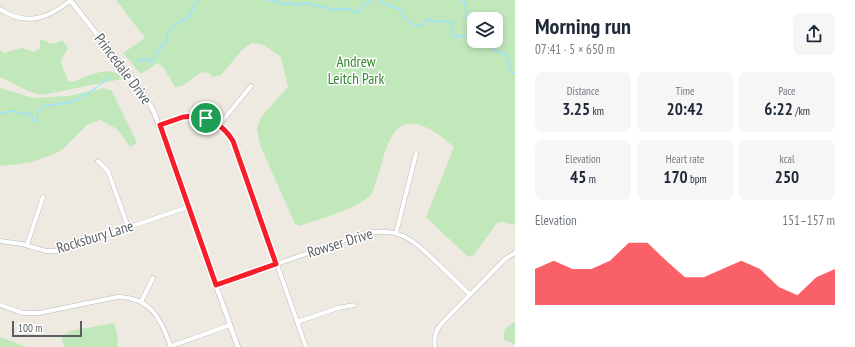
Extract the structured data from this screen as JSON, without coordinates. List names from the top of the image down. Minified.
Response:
{"streets":{"street":["Princedale Drive","Rocksbury Lane","Rowser Drive"]},"crossings":[["Princedale Drive","Rocksbury Lane"],["Princedale Drive","Rowser Drive"]],"parks":["Andrew Leitch Park"],"scale_bar":"100 m","page":{"heading":["Morning run","07:41 · 5 × 650 m"],"stats":[["Distance","3.25 km"],["Time","20:42"],["Pace","6:22 /km"],["Elevation","45 m"],["Heart rate","170 bpm"],["kcal","250"]],"chart":["Elevation","151–157 m"],"scale":"100 m"}}
